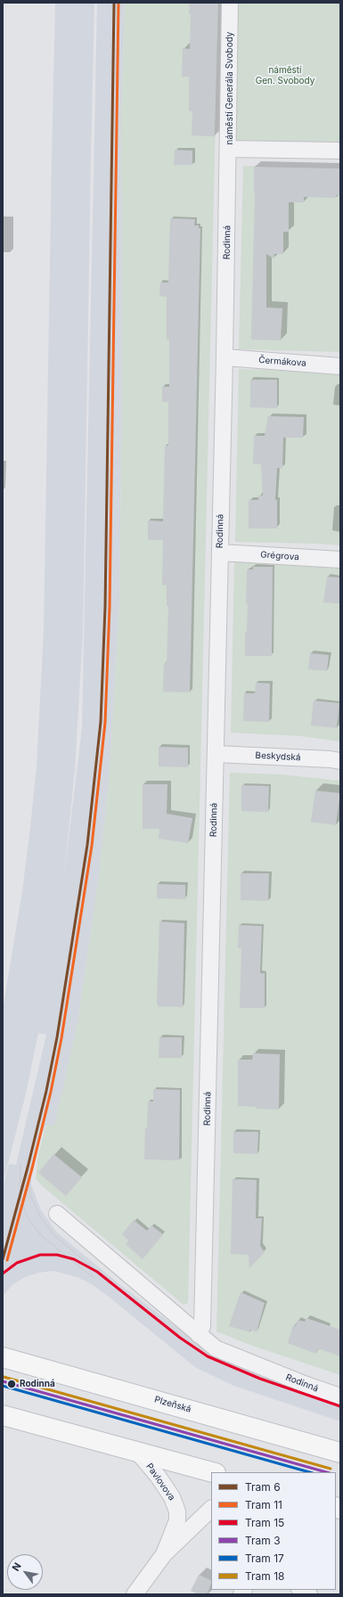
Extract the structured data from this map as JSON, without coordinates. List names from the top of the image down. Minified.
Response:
{"streets":{"main road":["Plzeňská"],"street":["náměstí Generála Svobody","Rodinná","Čermákova","Grégrova","Beskydská","Pavlovova"]},"crossings":[["náměstí Generála Svobody","Rodinná"],["Rodinná","Čermákova"],["Rodinná","Grégrova"],["Rodinná","Beskydská"]],"parks":["náměstí Gen. Svobody"],"places":["Rodinná"],"lines":["tram line 6","tram line 11","tram line 15","tram line 18","tram line 3","tram line 17"],"legend":["Tram 6","Tram 11","Tram 15","Tram 3","Tram 17","Tram 18"],"north":"top left"}
